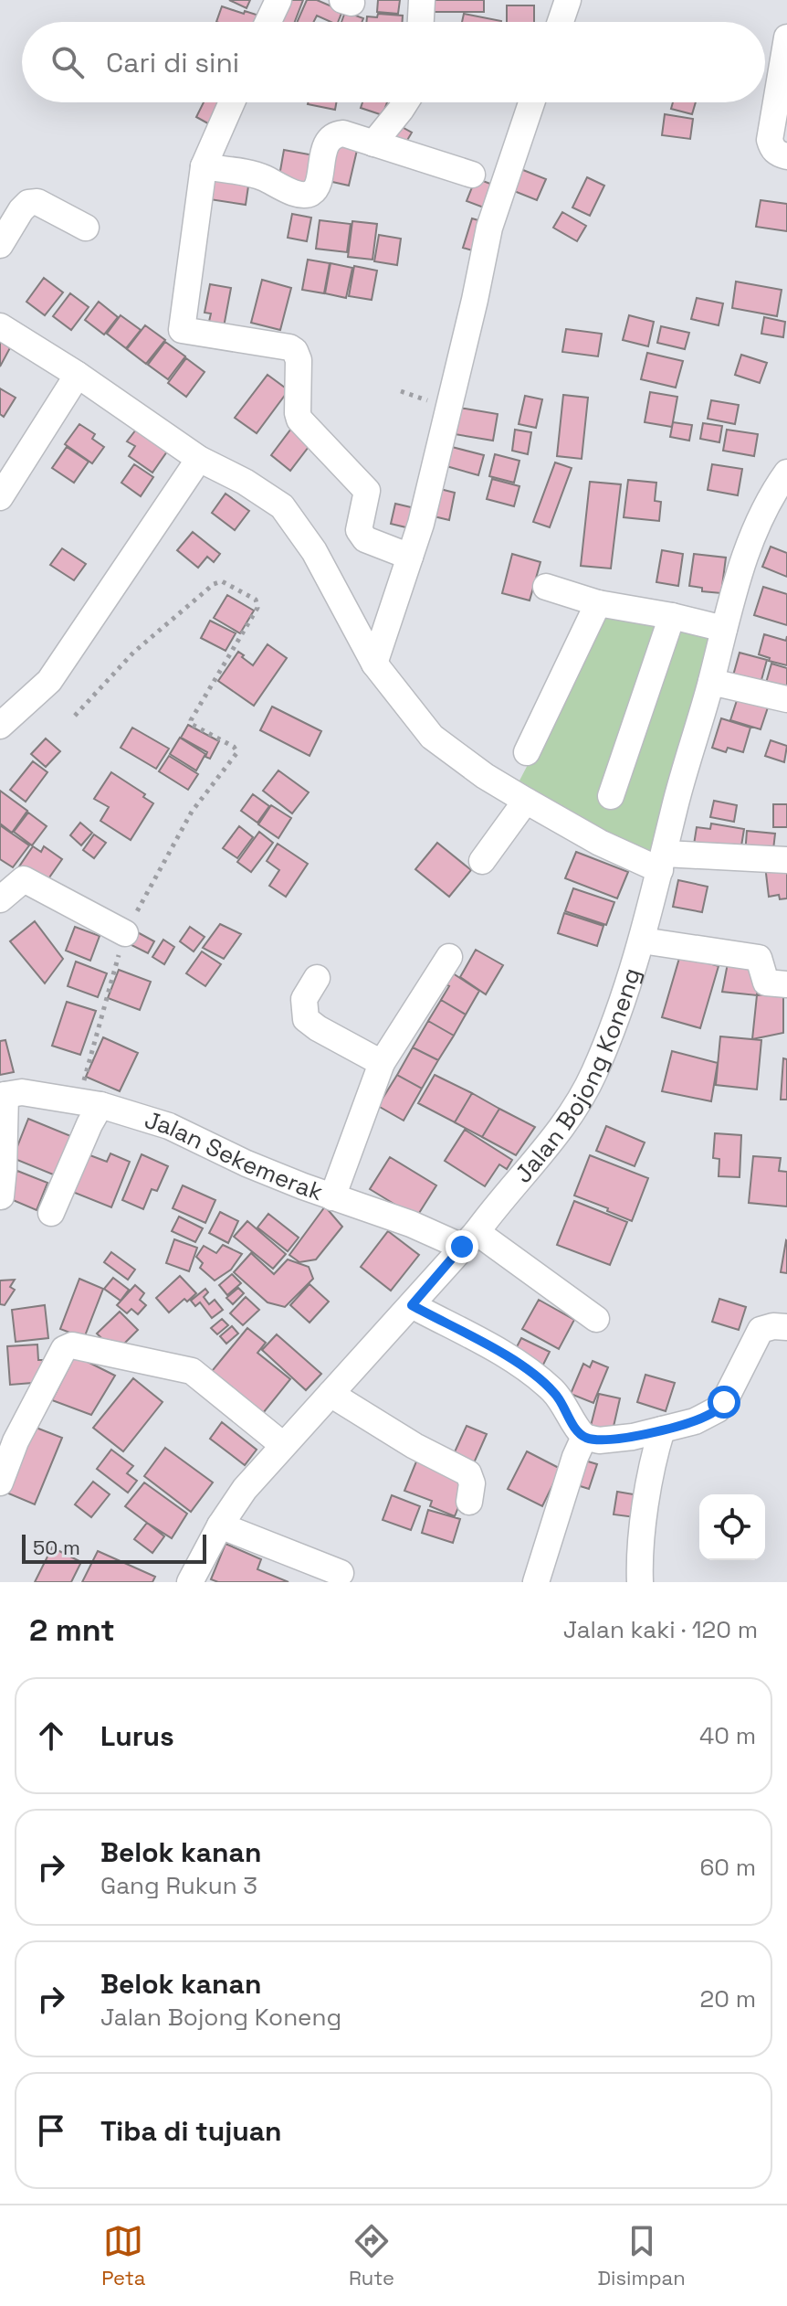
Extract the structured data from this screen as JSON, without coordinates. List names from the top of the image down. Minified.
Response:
{"streets":{"street":["Jalan Bojong Koneng","Jalan Sekemerak"]},"crossings":[["Jalan Bojong Koneng","Jalan Sekemerak"]],"scale_bar":"50 m","page":{"search":"Cari di sini","scale":"50 m","heading":["2 mnt","Jalan kaki · 120 m"],"list":[["Lurus","40 m"],["Belok kanan","Gang Rukun 3","60 m"],["Belok kanan","Jalan Bojong Koneng","20 m"],"Tiba di tujuan"],"nav":["Peta","Rute","Disimpan"]}}
